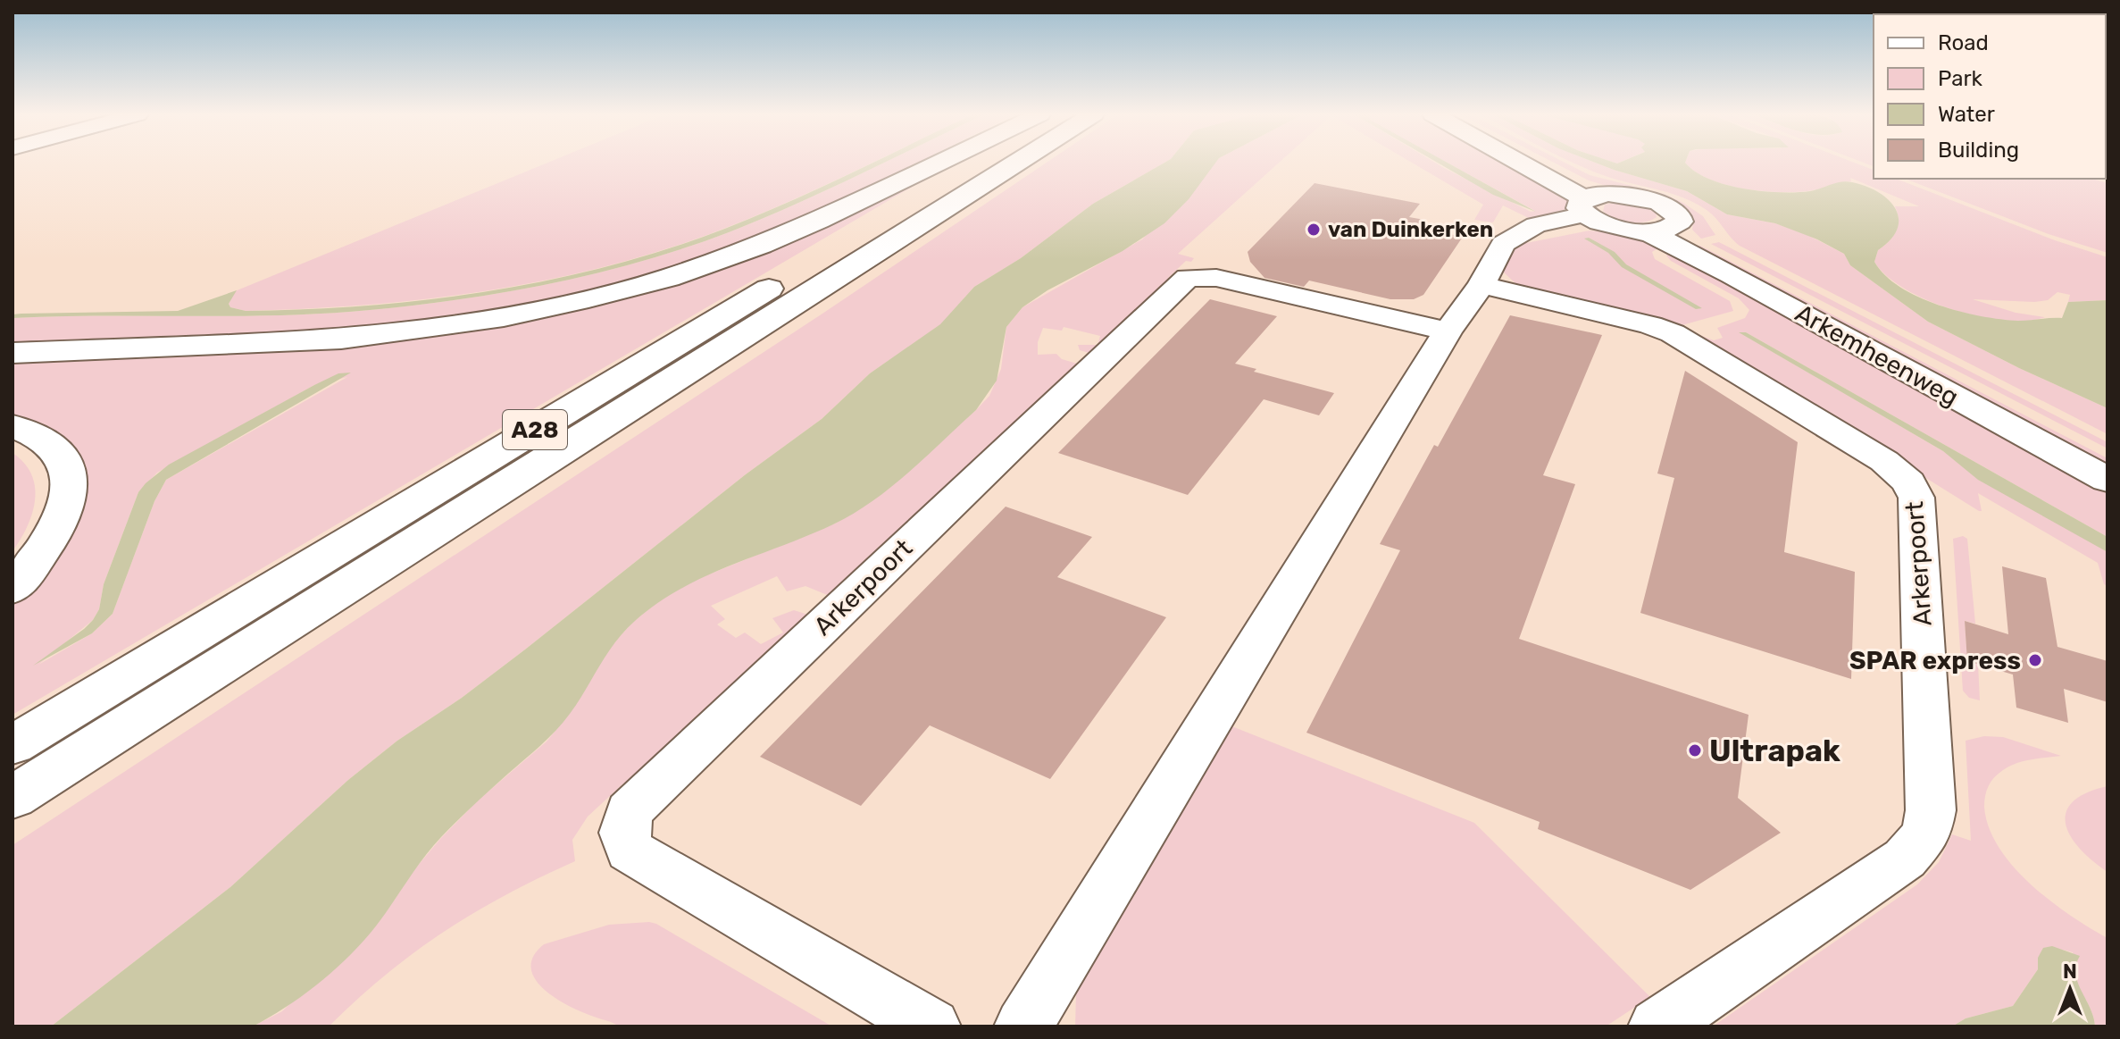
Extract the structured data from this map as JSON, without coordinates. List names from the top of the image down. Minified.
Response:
{"streets":{"main road":["Arkemheenweg","A28"],"street":["Arkerpoort"]},"places":["van Duinkerken","SPAR express","Ultrapak"],"legend":["Road","Park","Water","Building"],"north":"top"}
